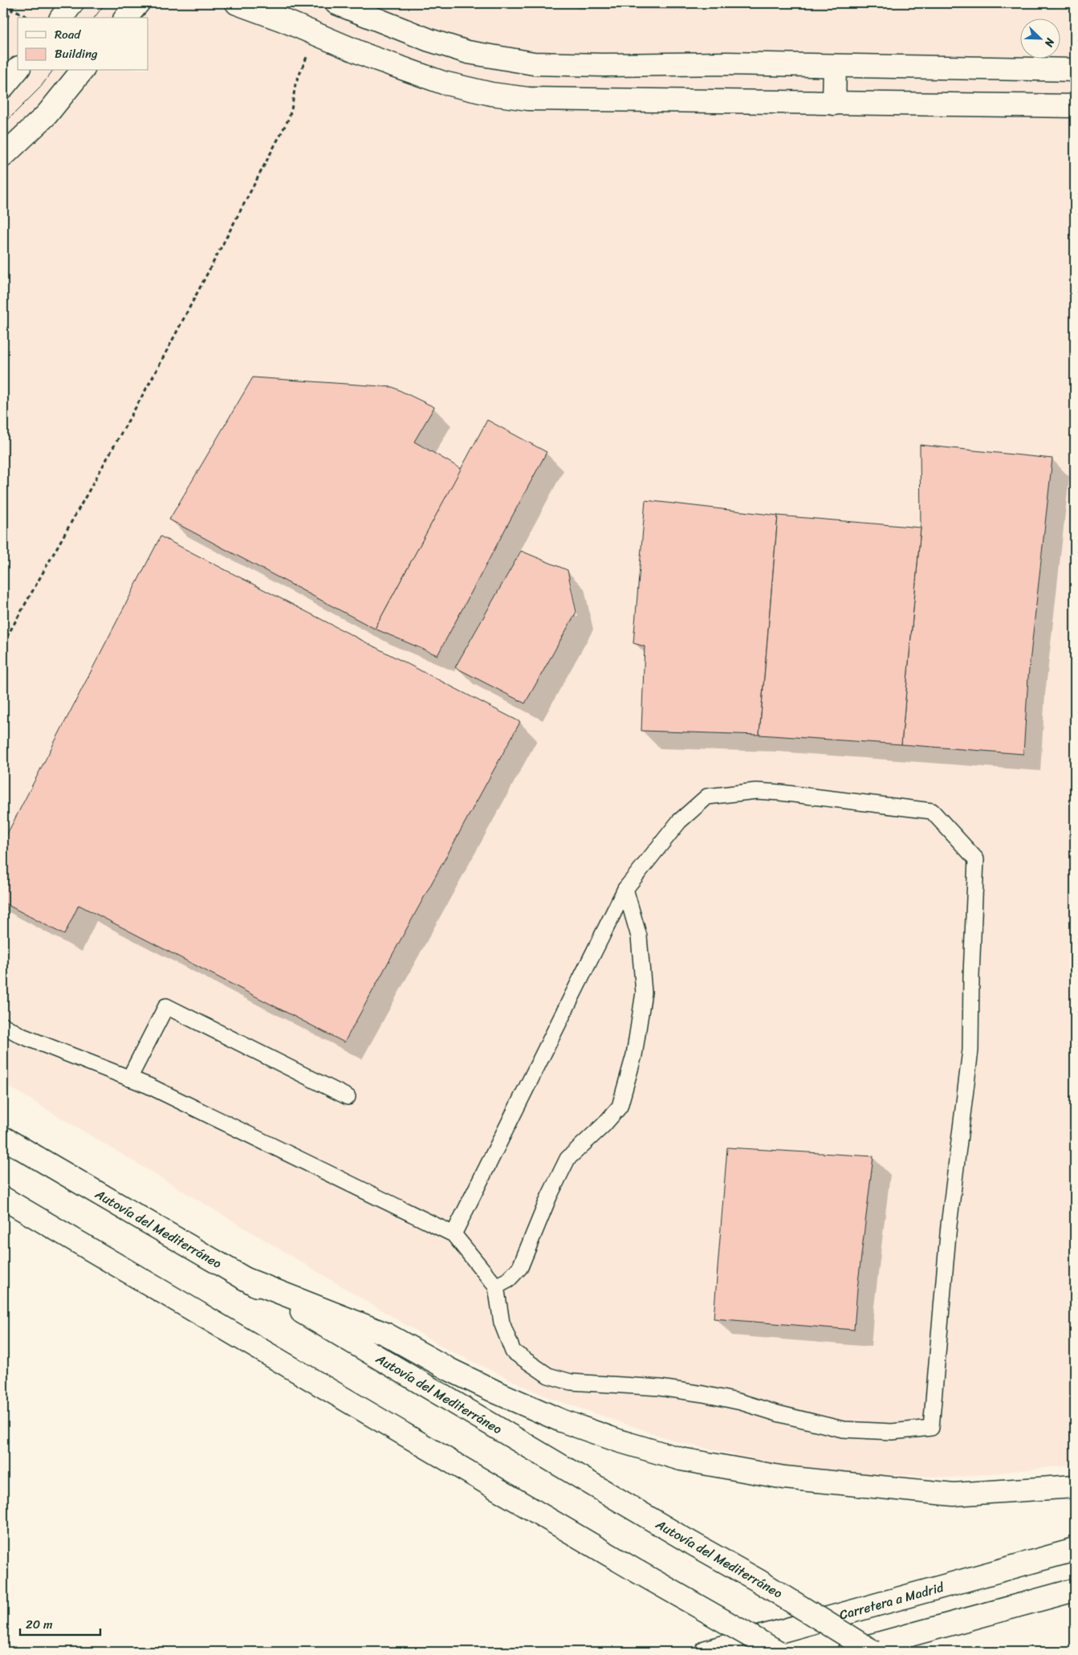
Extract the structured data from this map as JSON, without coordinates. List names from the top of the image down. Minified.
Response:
{"streets":{"main road":["Autovía del Mediterráneo","Carretera a Madrid"]},"legend":["Road","Building"],"scale_bar":"20 m","north":"bottom right"}
